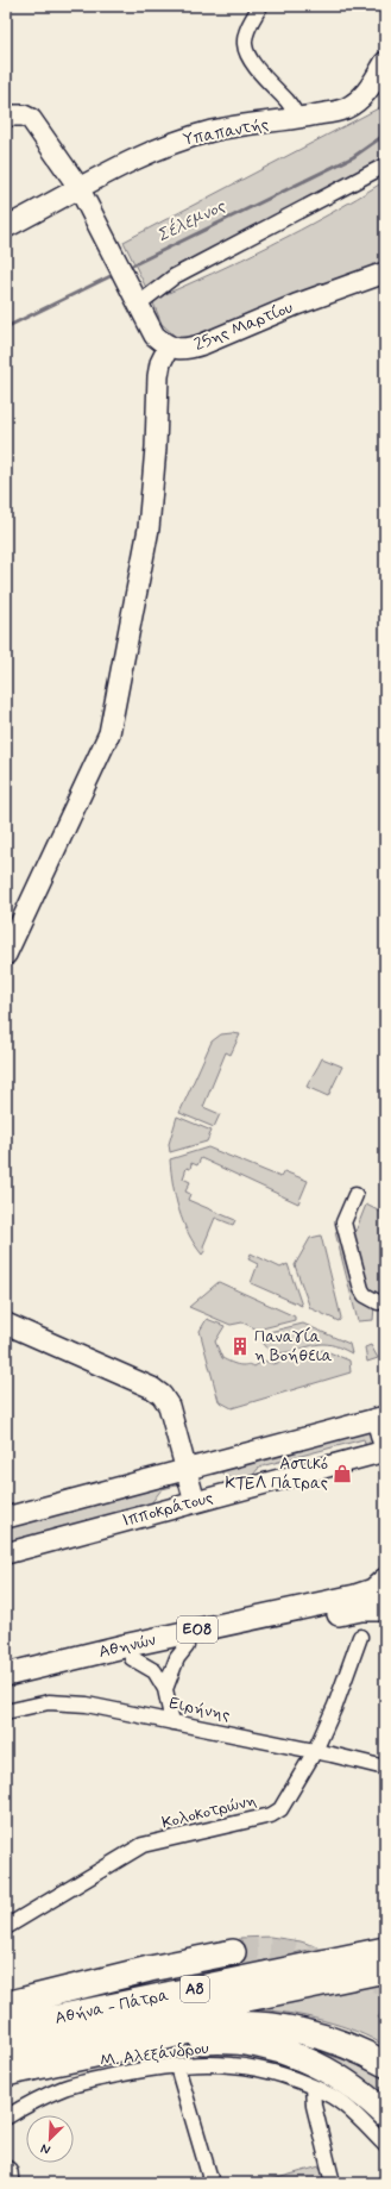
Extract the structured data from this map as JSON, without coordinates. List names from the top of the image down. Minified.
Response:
{"streets":{"highway":["Α8","Αθήνα - Πάτρα"],"main road":["ΕΟ8","Αθηνών"],"street":["Υπαπαντής","25ης Μαρτίου","Ιπποκράτους","Ειρήνης","Κολοκοτρώνη","Μ. Αλεξάνδρου"]},"crossings":[["Υπαπαντής","25ης Μαρτίου"],["Ειρήνης","Κολοκοτρώνη"]],"water":["Σέλεμνος"],"places":{"building":["Παναγία η Βοήθεια"],"shop":["Αστικό ΚΤΕΛ Πάτρας"]},"north":"bottom left"}
